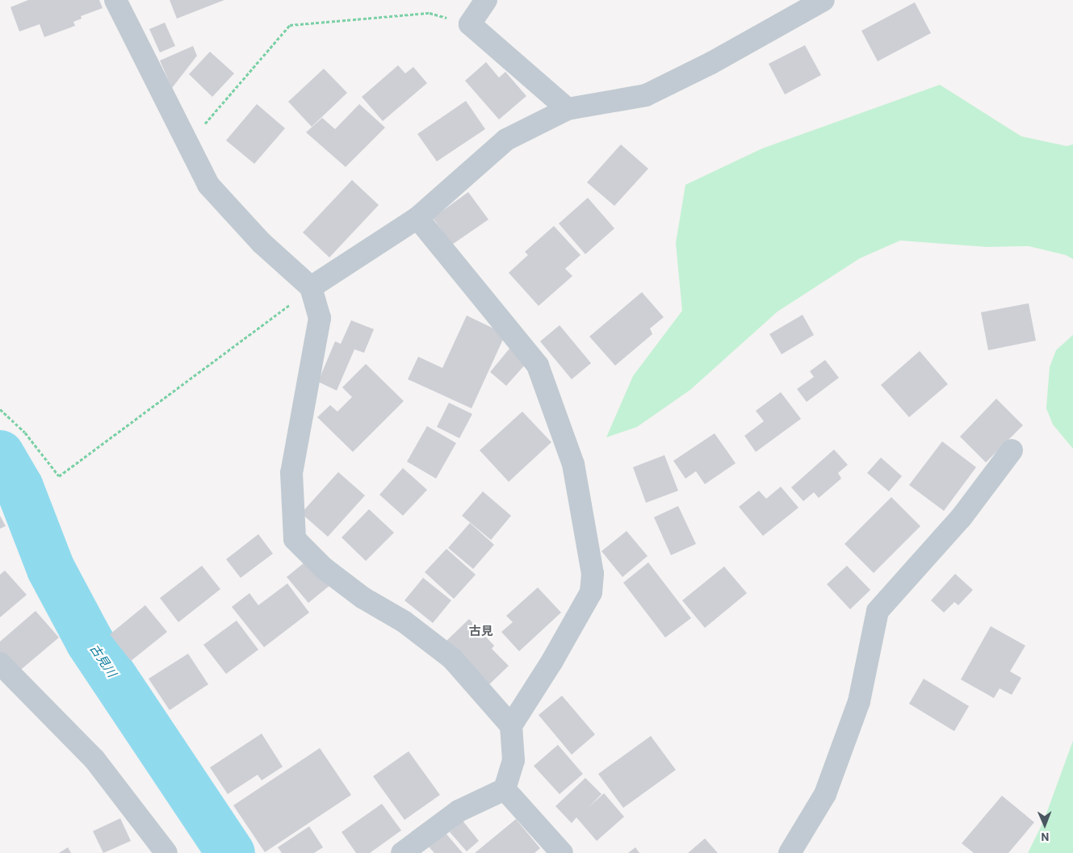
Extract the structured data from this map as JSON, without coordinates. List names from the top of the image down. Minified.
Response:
{"districts":["古見"],"water":["古見川"],"north":"bottom"}
